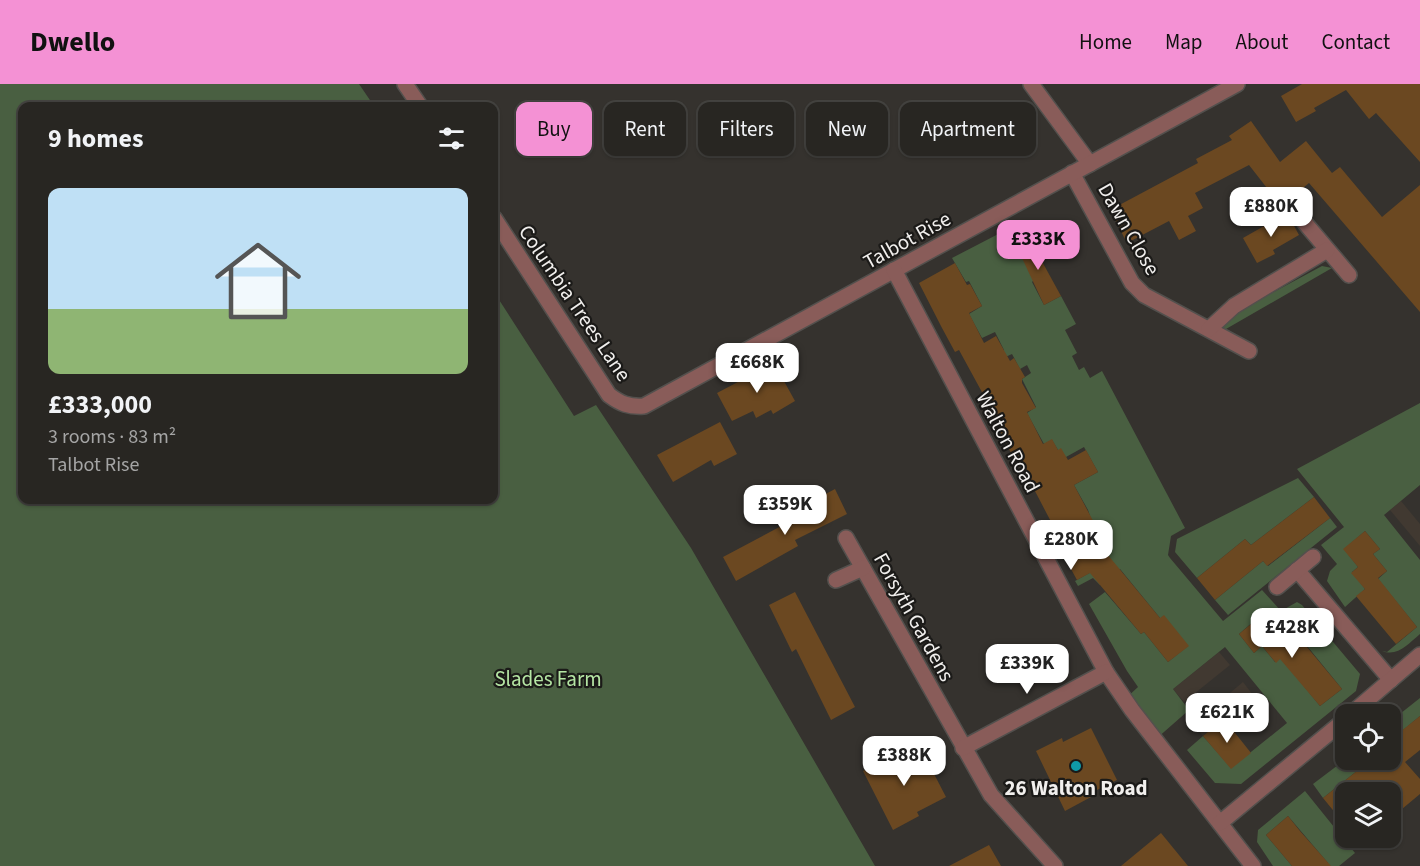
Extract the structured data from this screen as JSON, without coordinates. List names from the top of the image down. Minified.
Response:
{"streets":{"street":["Dawn Close","Talbot Rise","Columbia Trees Lane","Walton Road","Forsyth Gardens"]},"crossings":[["Dawn Close","Talbot Rise"],["Talbot Rise","Columbia Trees Lane"],["Talbot Rise","Walton Road"]],"parks":["Slades Farm"],"places":["26 Walton Road"],"page":{"header":"Dwello","nav":["Home","Map","About","Contact"],"chip":["Buy","Rent","Filters","New","Apartment"],"heading":"9 homes","list":[{"name":"£333,000","note":"3 rooms · 83 m² · Talbot Rise"}],"price":["£880K","£333K","£668K","£359K","£280K","£428K","£339K","£621K","£388K"]}}
